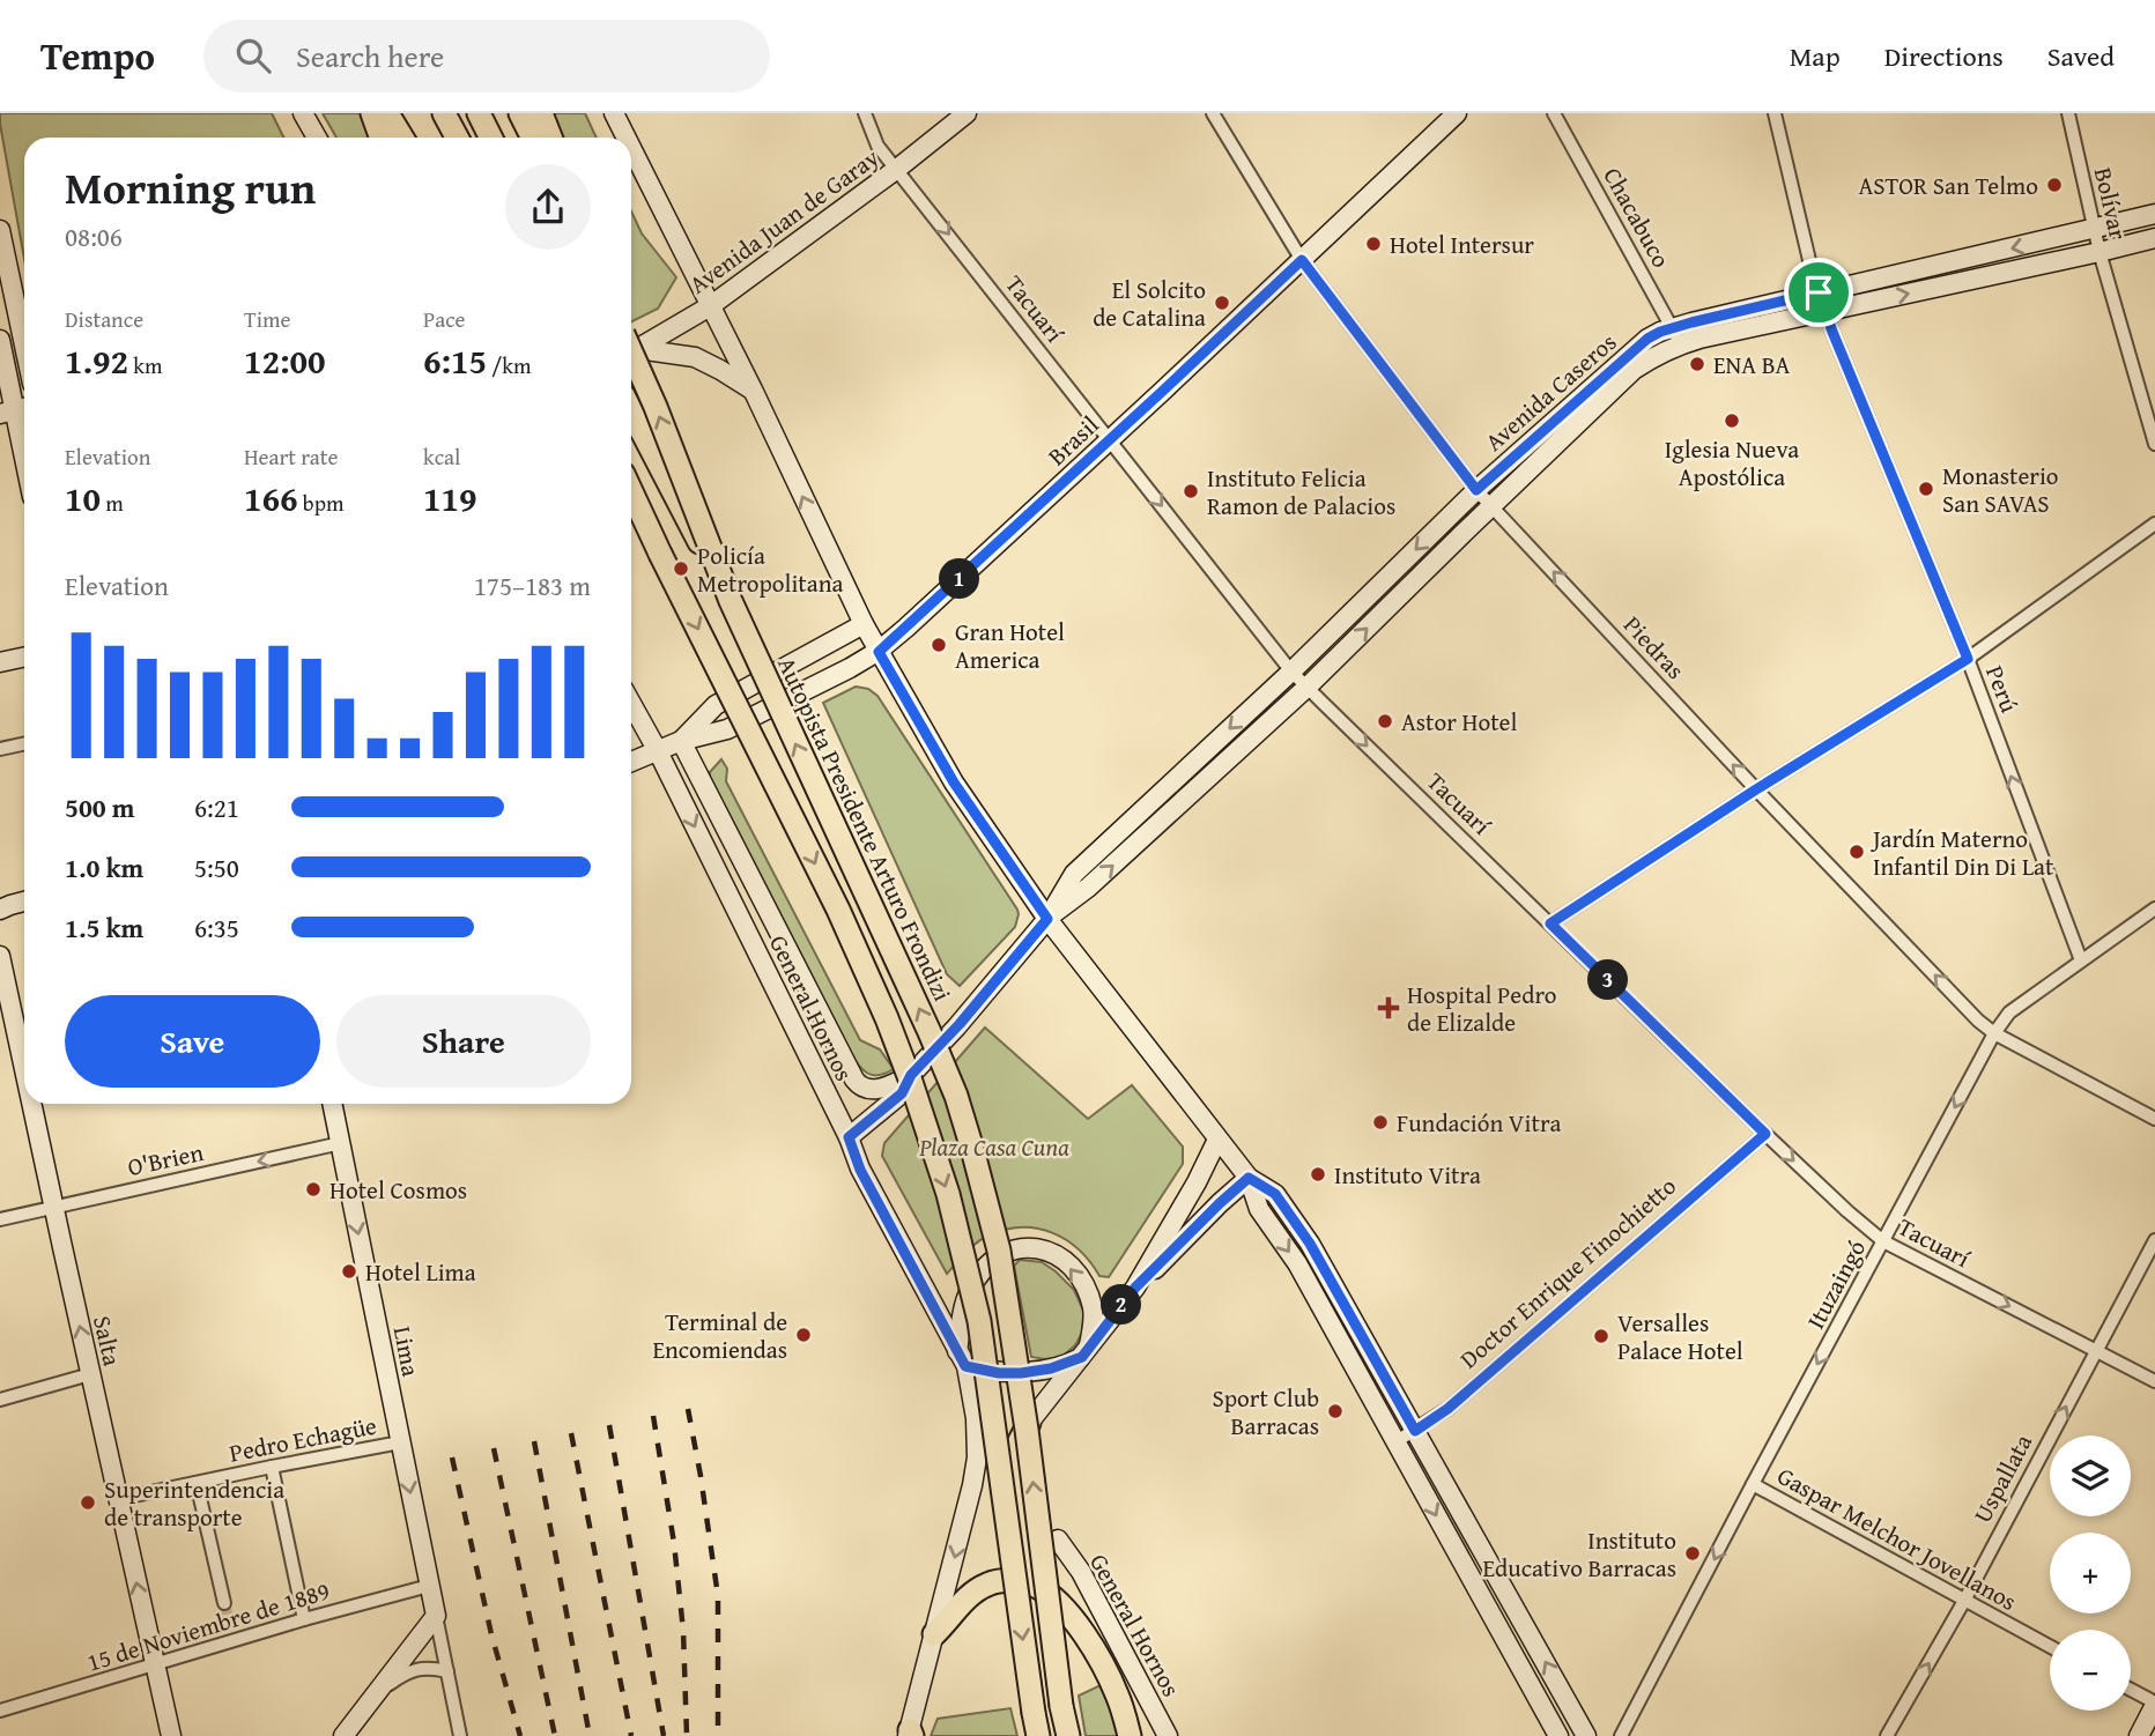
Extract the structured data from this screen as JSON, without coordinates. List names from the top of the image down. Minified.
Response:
{"streets":{"highway":["Autopista Presidente Arturo Frondizi"],"main road":["Avenida Juan de Garay","Avenida Caseros","Brasil","General Hornos","Salta","Lima"],"street":["Bolívar","Chacabuco","Tacuarí","Piedras","Perú","O'Brien","Doctor Enrique Finochietto","Ituzaingó","Pedro Echagüe","Uspallata","Gaspar Melchor Jovellanos","15 de Noviembre de 1889"]},"crossings":[["Bolívar","Avenida Caseros"],["Chacabuco","Avenida Caseros"],["Avenida Juan de Garay","Tacuarí"],["Tacuarí","Avenida Caseros"],["Tacuarí","Brasil"],["Tacuarí","Doctor Enrique Finochietto"],["Tacuarí","Ituzaingó"],["Tacuarí","Uspallata"],["Avenida Caseros","Piedras"],["Avenida Caseros","Perú"],["Avenida Caseros","General Hornos"],["Brasil","Piedras"],["Brasil","General Hornos"],["Piedras","Ituzaingó"],["Perú","Ituzaingó"],["O'Brien","Salta"],["O'Brien","Lima"],["Ituzaingó","Gaspar Melchor Jovellanos"],["Salta","Pedro Echagüe"],["Salta","15 de Noviembre de 1889"],["Lima","Pedro Echagüe"],["Lima","15 de Noviembre de 1889"],["Uspallata","Gaspar Melchor Jovellanos"]],"one_way":["Tacuarí","Piedras","Perú","General Hornos","O'Brien","Ituzaingó","Salta","Lima","Uspallata"],"parks":["Plaza Casa Cuna"],"places":{"other":["ASTOR San Telmo","Hotel Intersur","El Solcito de Catalina","ENA BA","Iglesia Nueva Apostólica","Monasterio San SAVAS","Instituto Felicia Ramon de Palacios","Policía Metropolitana","Gran Hotel America","Astor Hotel","Jardín Materno Infantil Din Di Lat","Fundación Vitra","Instituto Vitra","Hotel Cosmos","Hotel Lima","Terminal de Encomiendas","Versalles Palace Hotel","Sport Club Barracas","Superintendencia de transporte","Instituto Educativo Barracas"],"health":["Hospital Pedro de Elizalde"]},"page":{"header":"Tempo","search":"Search here","nav":["Map","Directions","Saved"],"heading":["Morning run","08:06"],"stats":[["Distance","1.92 km"],["Time","12:00"],["Pace","6:15 /km"],["Elevation","10 m"],["Heart rate","166 bpm"],["kcal","119"]],"chart":["Elevation","175–183 m"],"pins":["1","3","2"],"list":[{"name":"500 m","note":"6:21"},{"name":"1.0 km","note":"5:50"},{"name":"1.5 km","note":"6:35"}],"buttons":["Save","Share"],"map_buttons":["+","−"]}}
